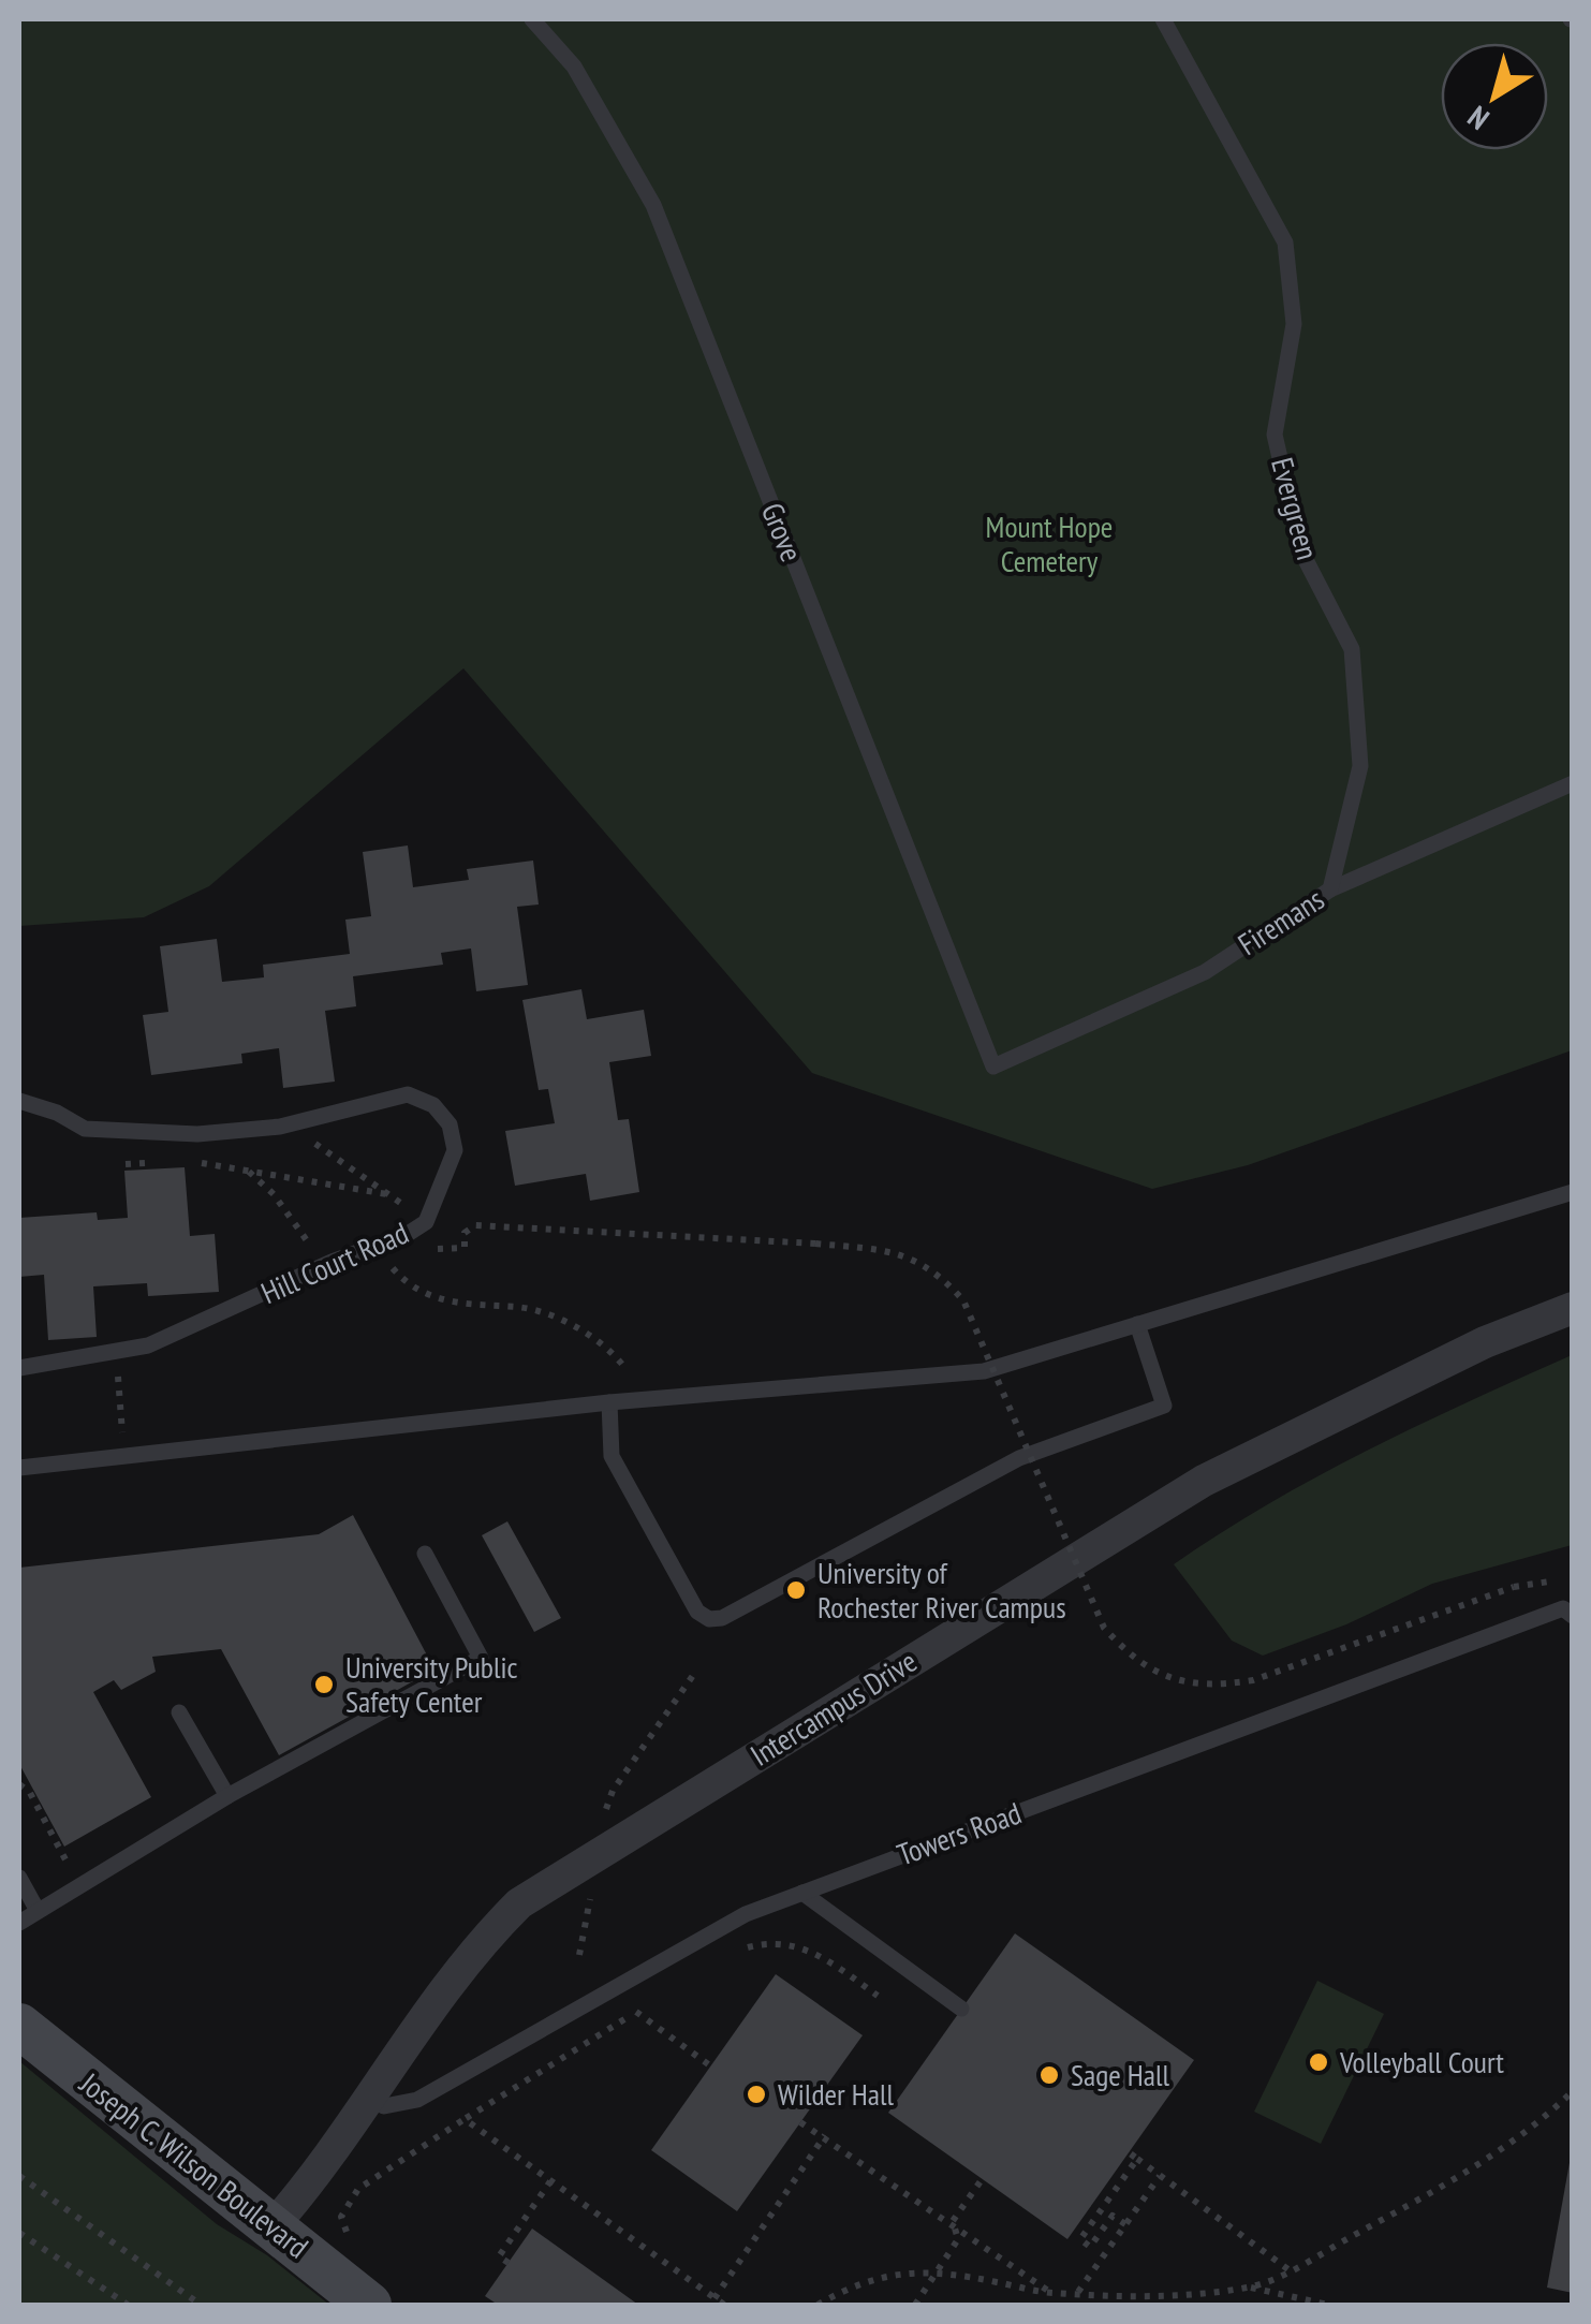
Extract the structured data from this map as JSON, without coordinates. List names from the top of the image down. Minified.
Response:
{"streets":{"street":["Intercampus Drive","Joseph C. Wilson Boulevard"],"lane":["Evergreen","Grove","Firemans","Hill Court Road","Towers Road"]},"crossings":[["Evergreen","Firemans"],["Grove","Firemans"],["Intercampus Drive","Towers Road"],["Intercampus Drive","Joseph C. Wilson Boulevard"]],"parks":["Mount Hope Cemetery"],"places":["University of Rochester River Campus","University Public Safety Center","Volleyball Court","Sage Hall","Wilder Hall"],"north":"bottom left"}
